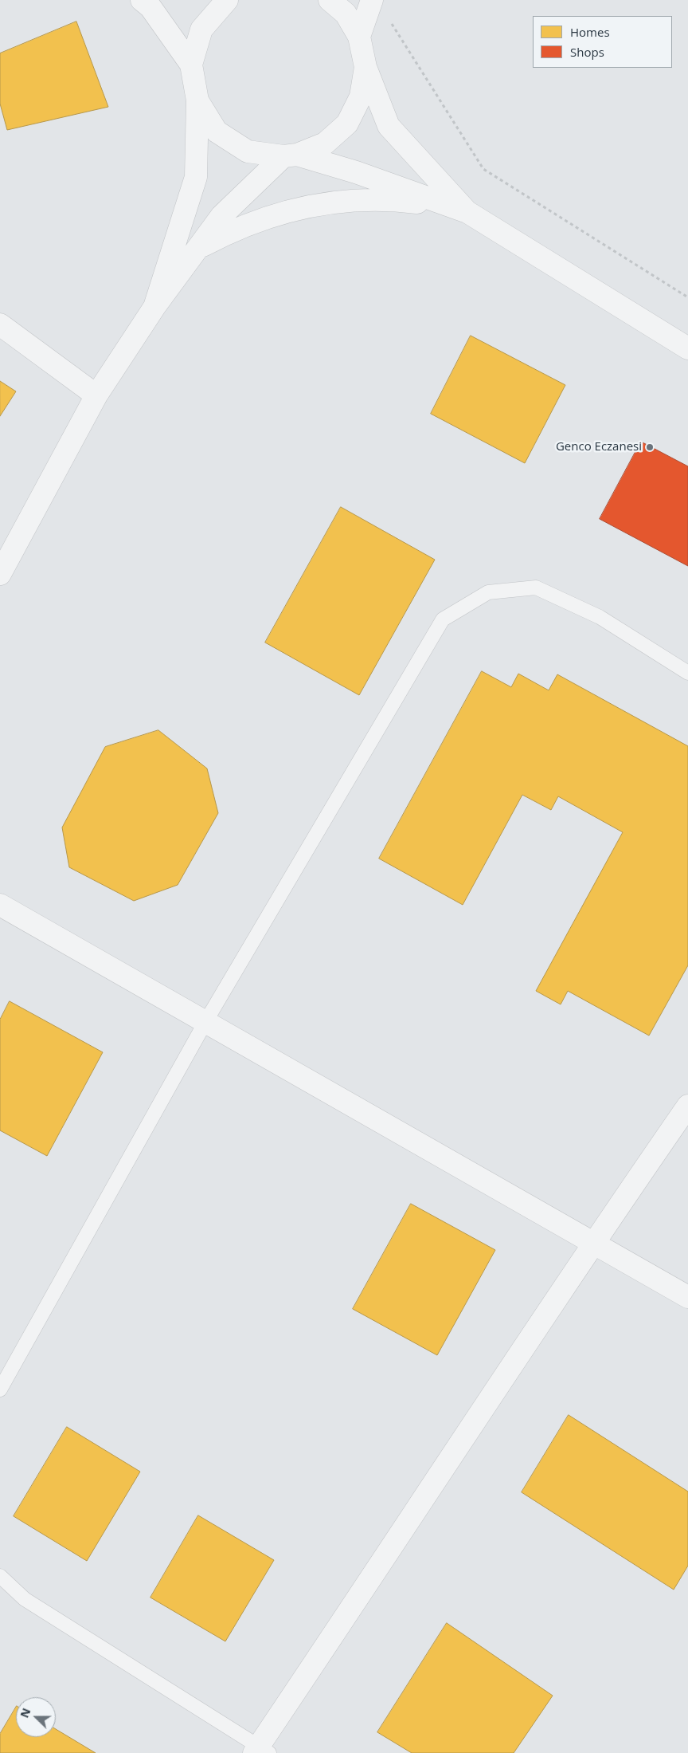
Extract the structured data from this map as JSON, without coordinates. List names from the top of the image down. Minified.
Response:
{"places":["Genco Eczanesi"],"legend":["Homes","Shops"],"north":"left"}
